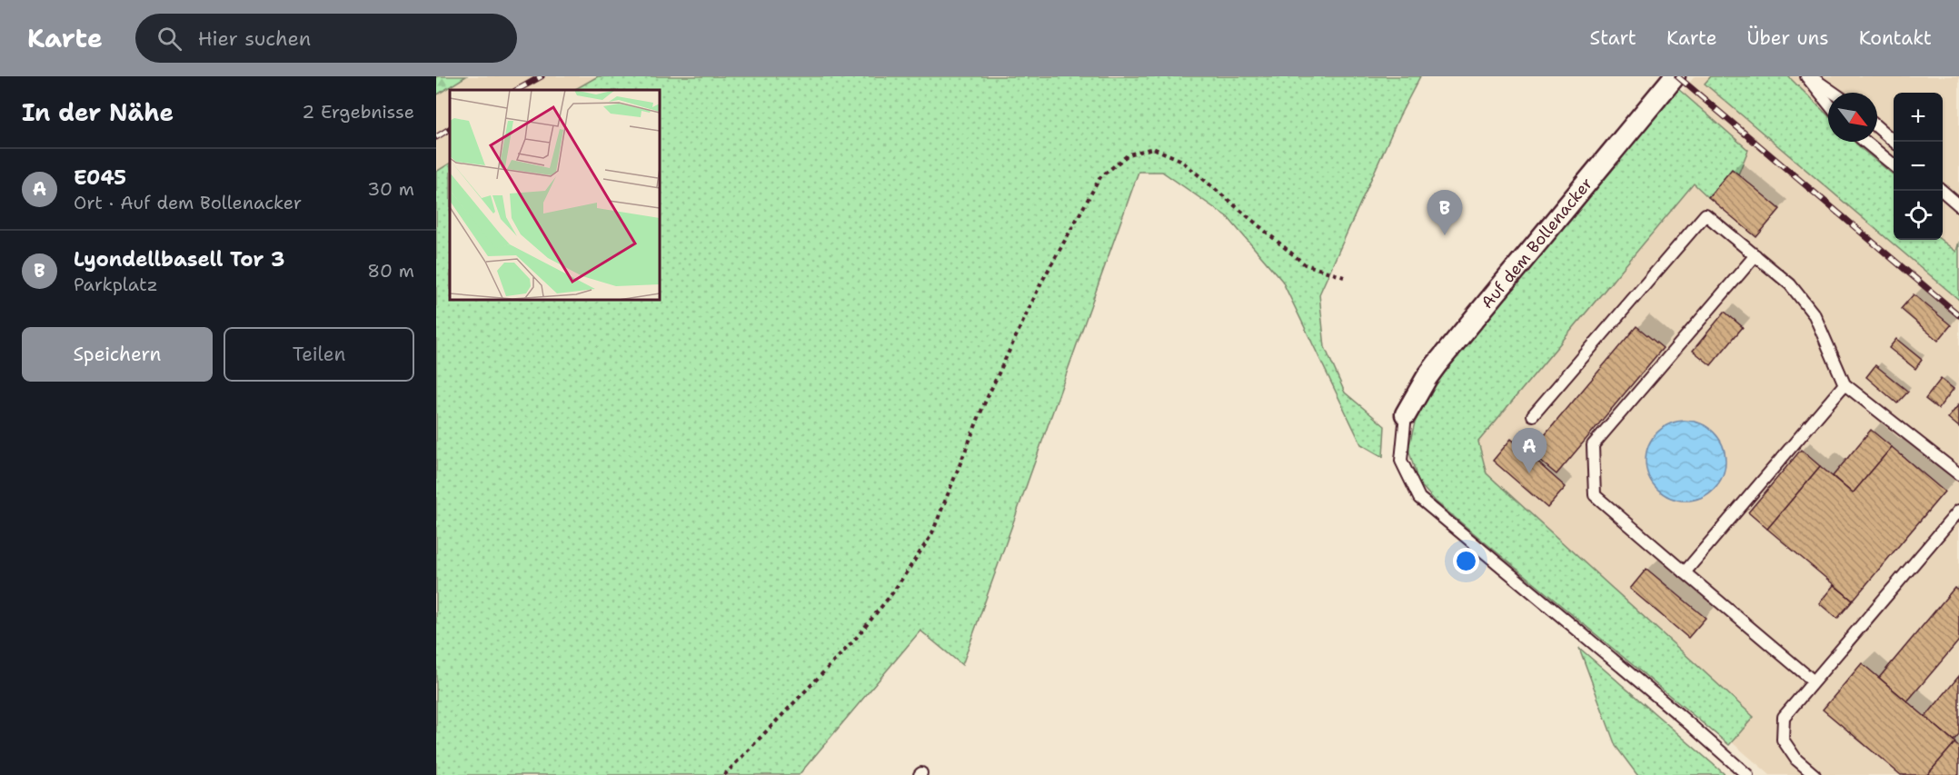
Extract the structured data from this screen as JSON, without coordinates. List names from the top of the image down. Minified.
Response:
{"streets":{"street":["Auf dem Bollenacker"]},"north":"bottom right","page":{"header":"Karte","search":"Hier suchen","nav":["Start","Karte","Über uns","Kontakt"],"heading":["In der Nähe","2 Ergebnisse"],"map_buttons":["+","−"],"list":[{"mark":"A","name":"E045","note":"Ort · Auf dem Bollenacker","value":"30 m"},{"mark":"B","name":"Lyondellbasell Tor 3","note":"Parkplatz","value":"80 m"}],"pins":["B","A"],"buttons":["Speichern","Teilen"]}}
